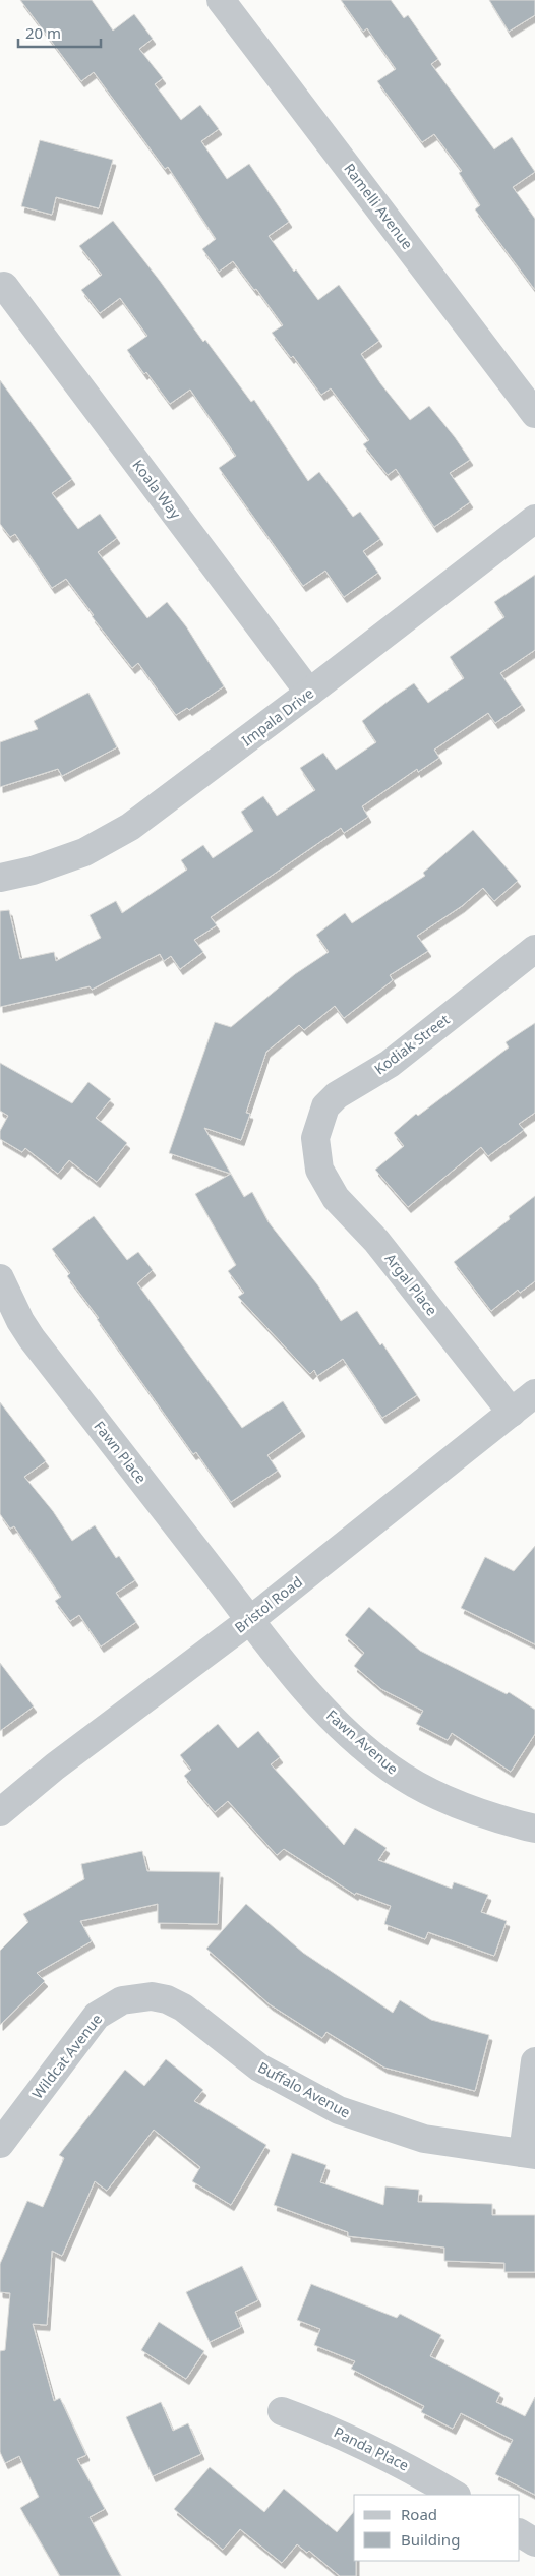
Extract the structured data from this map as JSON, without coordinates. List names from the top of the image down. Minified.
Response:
{"streets":{"street":["Ramelli Avenue","Koala Way","Impala Drive","Kodiak Street","Argal Place","Fawn Place","Bristol Road","Fawn Avenue","Wildcat Avenue","Buffalo Avenue","Panda Place"]},"crossings":[["Koala Way","Impala Drive"],["Kodiak Street","Argal Place"],["Argal Place","Bristol Road"],["Fawn Place","Bristol Road"],["Fawn Place","Fawn Avenue"],["Bristol Road","Fawn Avenue"],["Wildcat Avenue","Buffalo Avenue"]],"legend":["Road","Building"],"scale_bar":"20 m"}
